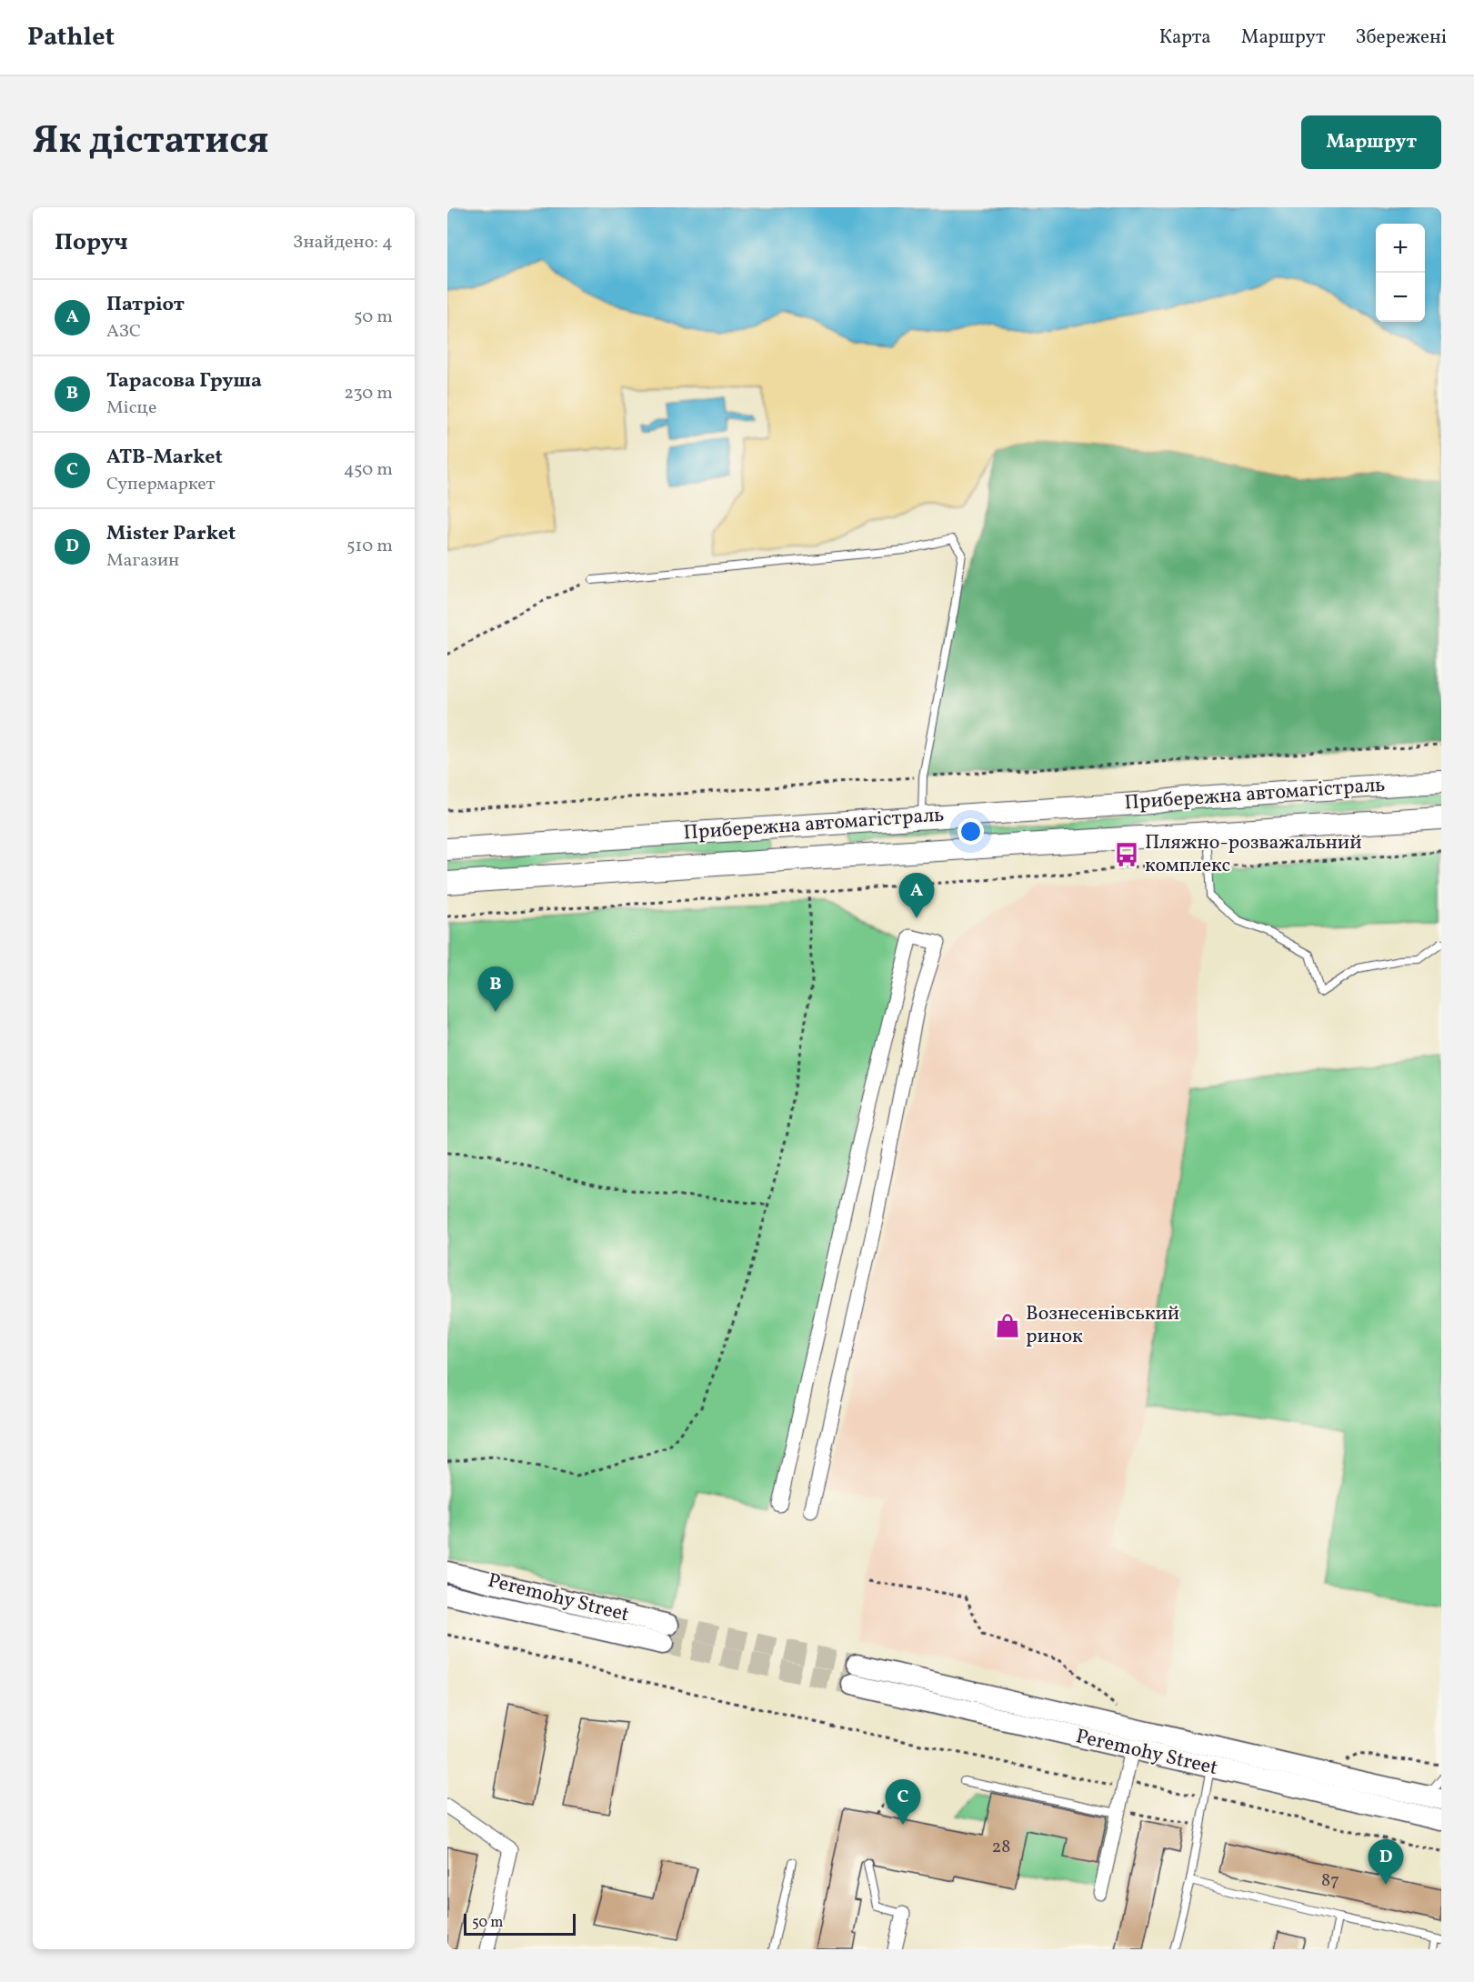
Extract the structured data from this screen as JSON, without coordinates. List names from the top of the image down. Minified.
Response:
{"streets":{"main road":["Прибережна автомагістраль","Peremohy Street"]},"places":{"bus stop":["Пляжно-розважальний комплекс"],"shop":["Вознесенівський ринок"]},"house_numbers":["28","87"],"scale_bar":"50 m","page":{"header":"Pathlet","nav":["Карта","Маршрут","Збережені"],"title":"Як дістатися","buttons":"Маршрут","heading":["Поруч","Знайдено: 4"],"map_buttons":["+","−"],"list":[{"mark":"A","name":"Патріот","note":"АЗС","value":"50 m"},{"mark":"B","name":"Тарасова Груша","note":"Місце","value":"230 m"},{"mark":"C","name":"ATB-Market","note":"Супермаркет","value":"450 m"},{"mark":"D","name":"Mister Parket","note":"Магазин","value":"510 m"}],"pins":["A","B","C","D"],"scale":"50 m"}}
